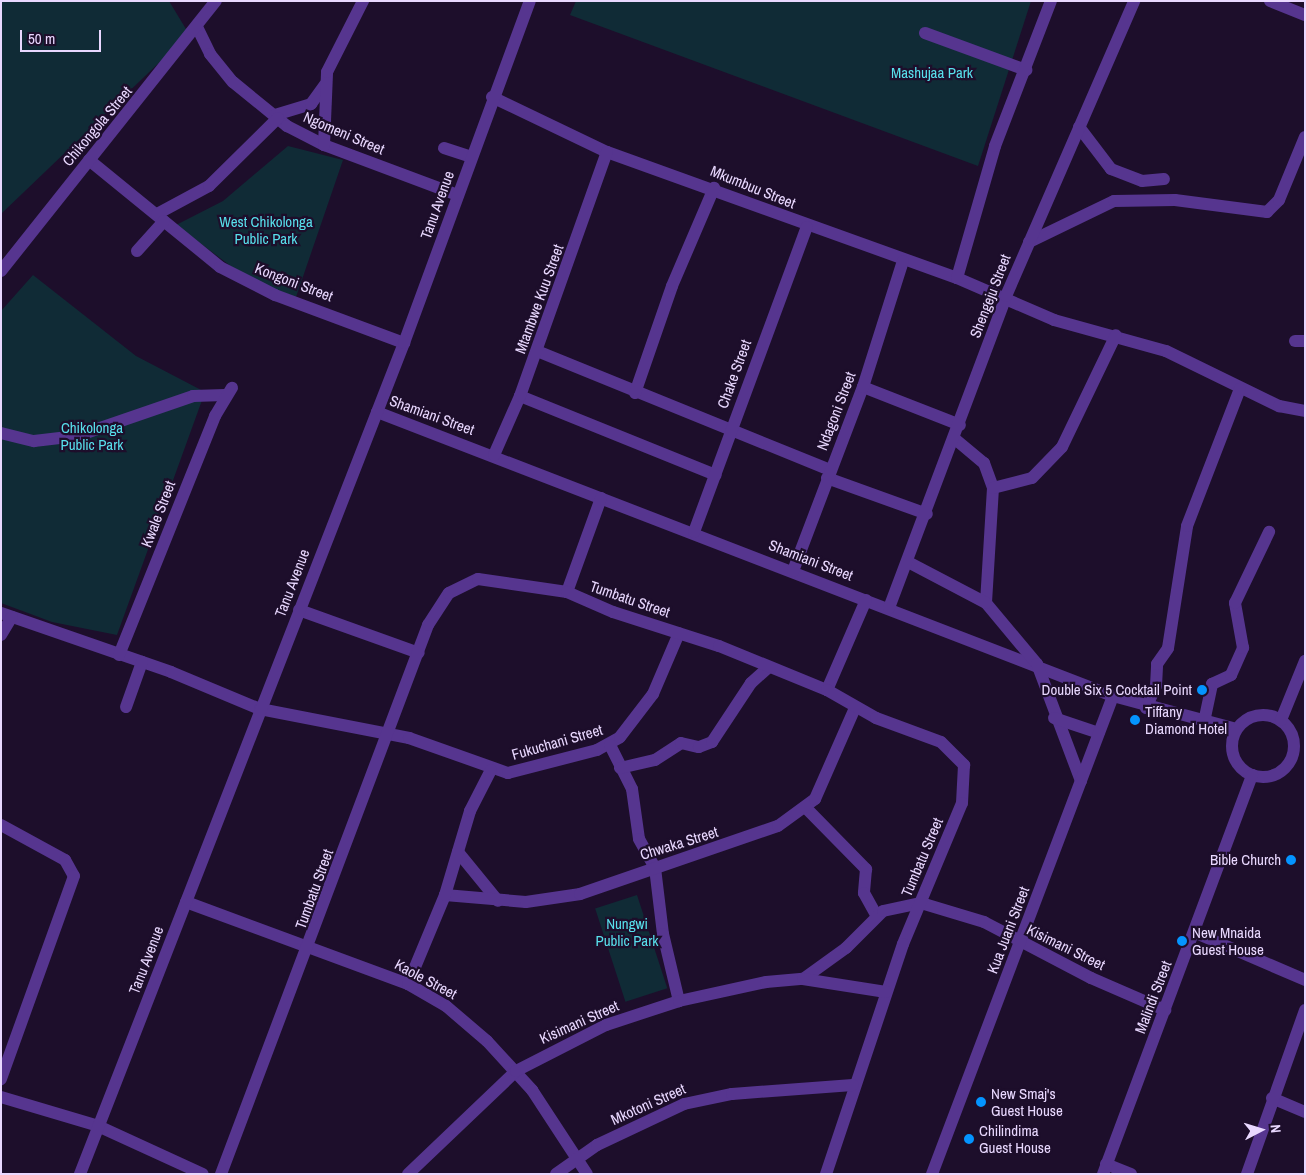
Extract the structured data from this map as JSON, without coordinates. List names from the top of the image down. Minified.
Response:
{"streets":{"street":["Chikongola Street","Ngomeni Street","Mkumbuu Street","Tanu Avenue","Kongoni Street","Shengeju Street","Mtambwe Kuu Street","Chake Street","Ndagoni Street","Shamiani Street","Kwale Street","Tumbatu Street","Fukuchani Street","Chwaka Street","Kua Juani Street","Kisimani Street","Kaole Street","Malindi Street","Mkotoni Street"]},"crossings":[["Chikongola Street","Ngomeni Street"],["Chikongola Street","Kongoni Street"],["Ngomeni Street","Tanu Avenue"],["Mkumbuu Street","Tanu Avenue"],["Mkumbuu Street","Shengeju Street"],["Mkumbuu Street","Mtambwe Kuu Street"],["Mkumbuu Street","Chake Street"],["Mkumbuu Street","Ndagoni Street"],["Tanu Avenue","Kongoni Street"],["Tanu Avenue","Shamiani Street"],["Tanu Avenue","Fukuchani Street"],["Tanu Avenue","Kaole Street"],["Shengeju Street","Shamiani Street"],["Mtambwe Kuu Street","Shamiani Street"],["Chake Street","Shamiani Street"],["Ndagoni Street","Shamiani Street"],["Shamiani Street","Kua Juani Street"],["Shamiani Street","Malindi Street"],["Kwale Street","Fukuchani Street"],["Tumbatu Street","Fukuchani Street"],["Tumbatu Street","Chwaka Street"],["Tumbatu Street","Kisimani Street"],["Tumbatu Street","Kaole Street"],["Tumbatu Street","Mkotoni Street"],["Kua Juani Street","Kisimani Street"],["Kisimani Street","Kaole Street"],["Kisimani Street","Malindi Street"],["Kaole Street","Mkotoni Street"]],"parks":["Mashujaa Park","West Chikolonga Public Park","Chikolonga Public Park","Nungwi Public Park"],"places":["Double Six 5 Cocktail Point","Tiffany Diamond Hotel","Bible Church","New Mnaida Guest House","New Smaj's Guest House","Chilindima Guest House"],"scale_bar":"50 m","north":"right"}
